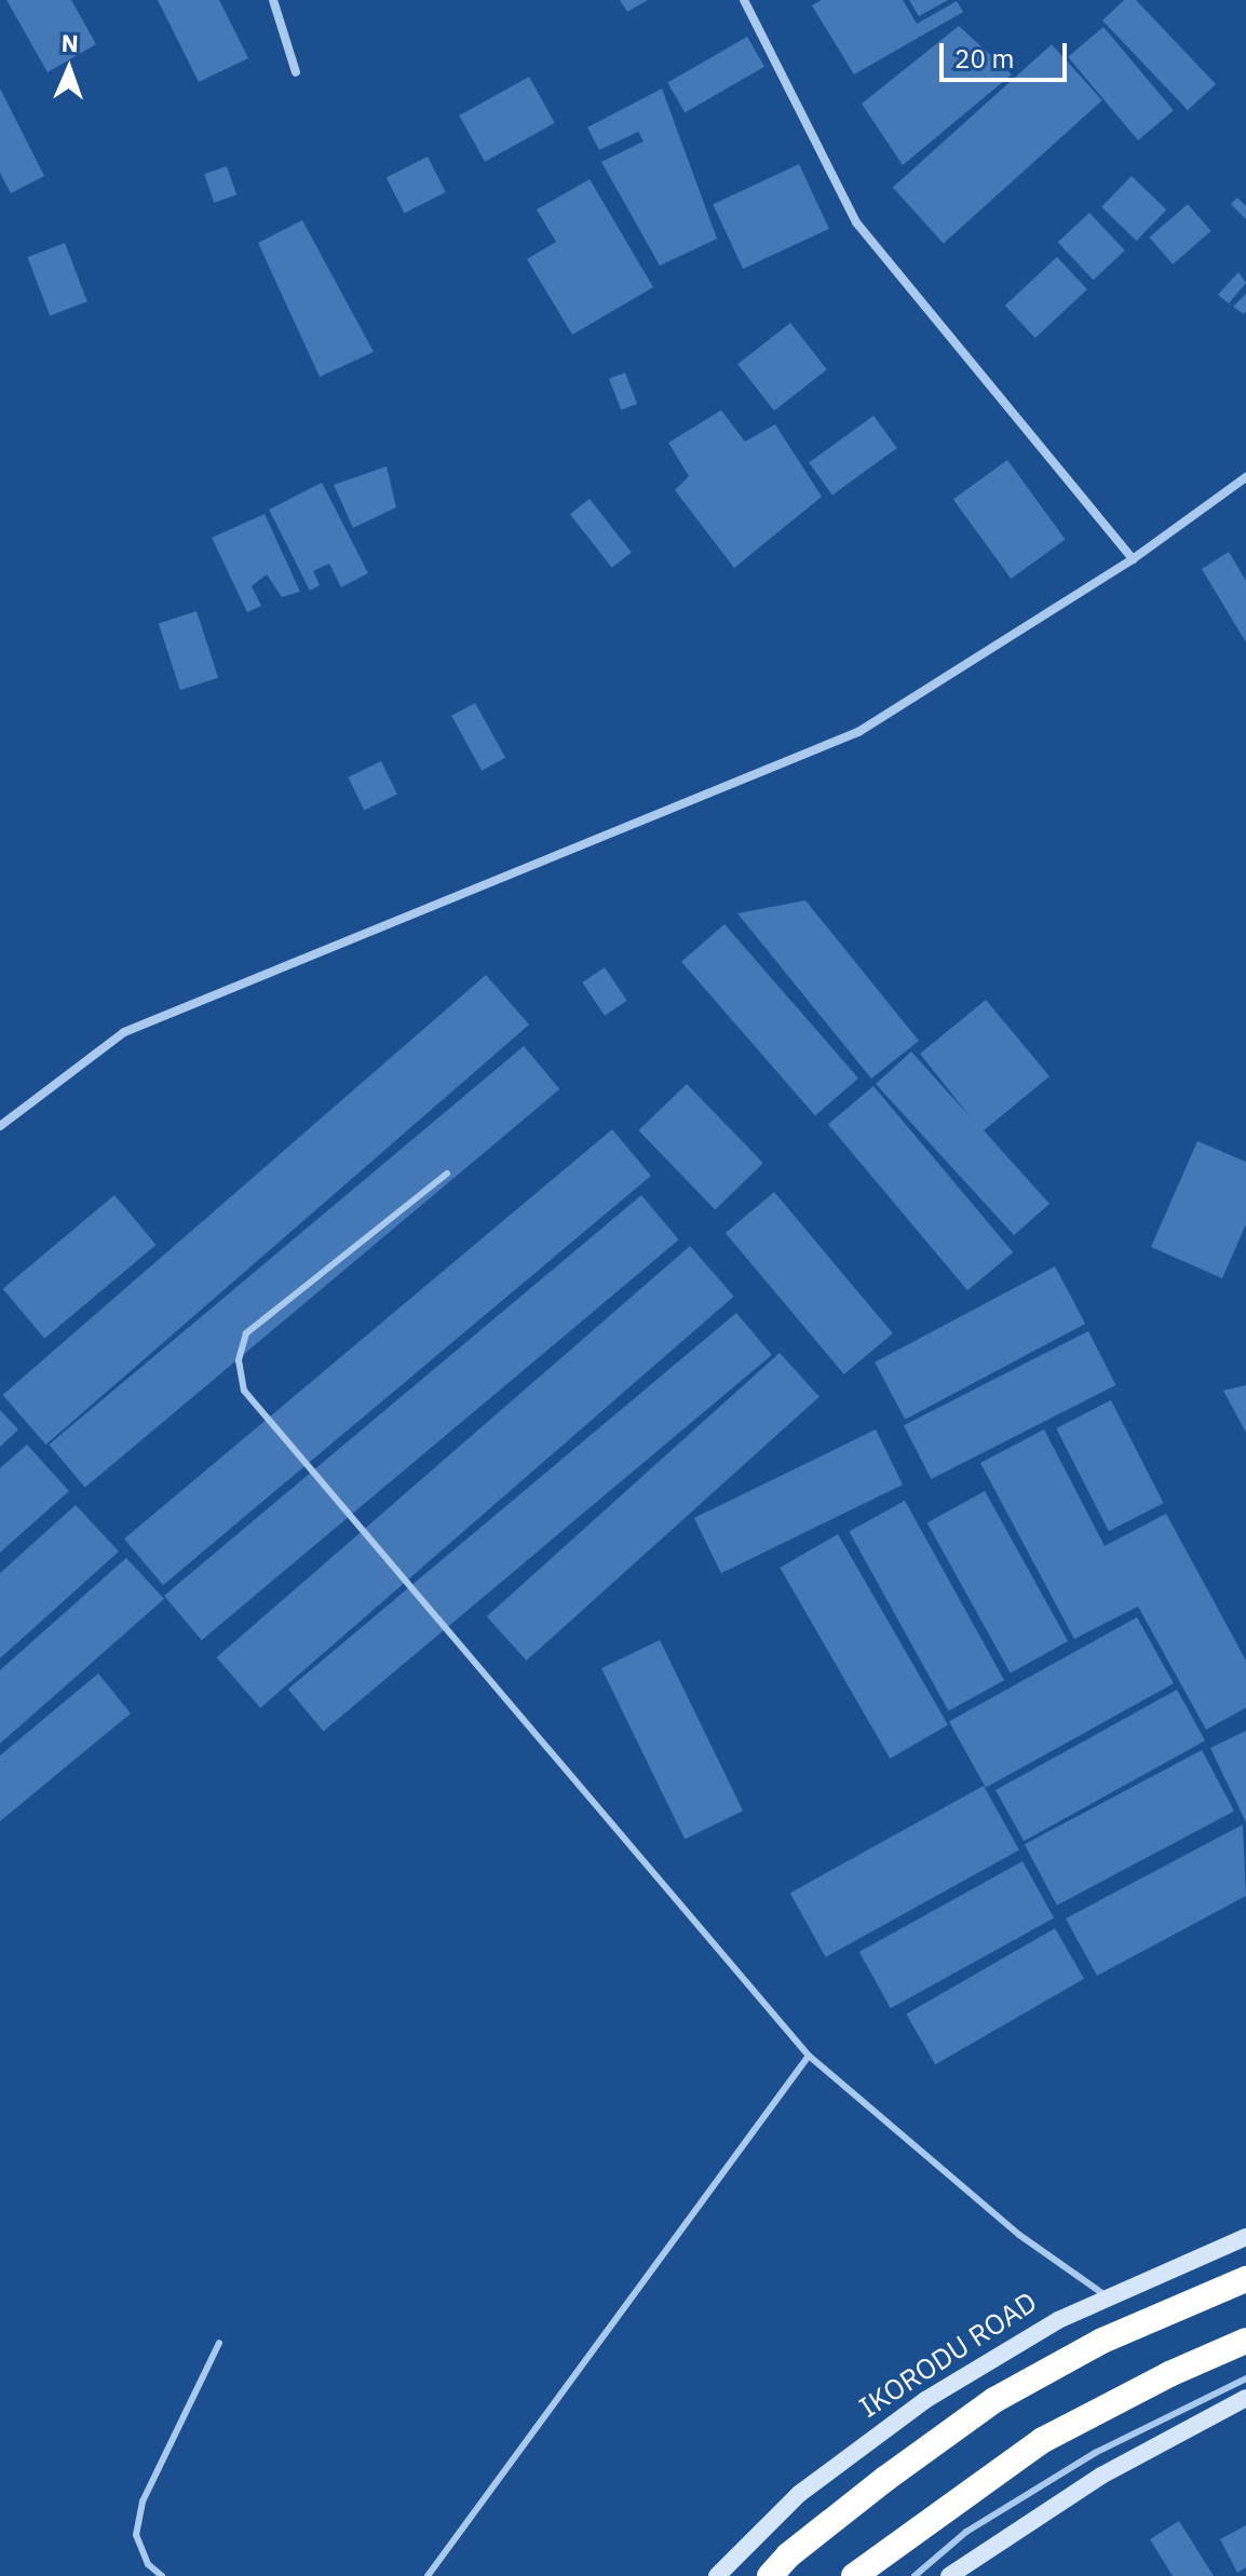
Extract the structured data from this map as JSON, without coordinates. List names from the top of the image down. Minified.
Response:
{"streets":{"street":["IKORODU ROAD"]},"scale_bar":"20 m","north":"top"}
